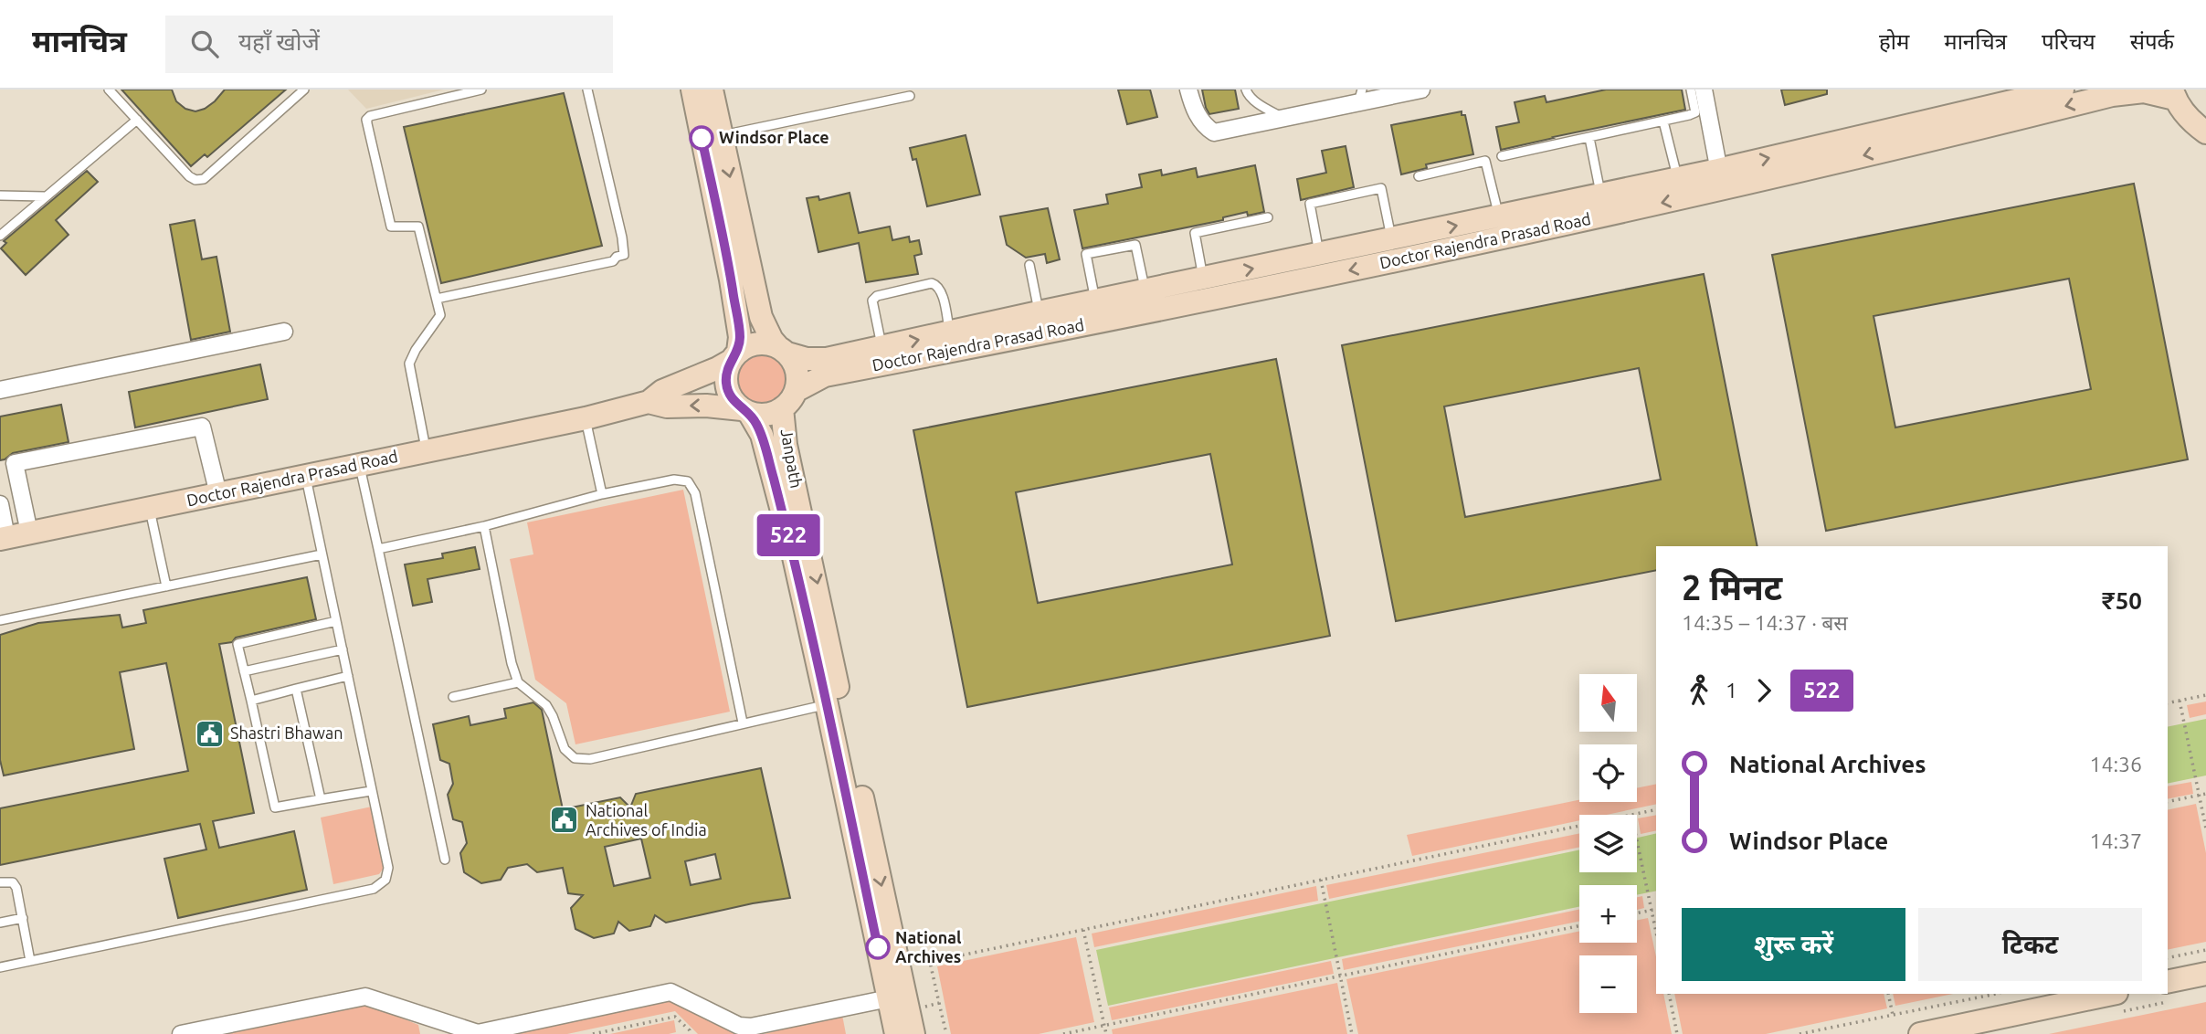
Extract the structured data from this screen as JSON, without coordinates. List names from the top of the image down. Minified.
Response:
{"streets":{"main road":["Doctor Rajendra Prasad Road","Janpath"]},"crossings":[["Doctor Rajendra Prasad Road","Janpath"]],"places":{"other":["Windsor Place","National Archives"],"public building":["Shastri Bhawan","National Archives of India"]},"lines":["bus line 522"],"north":"top","page":{"header":"मानचित्र","search":"यहाँ खोजें","nav":["होम","मानचित्र","परिचय","संपर्क"],"on_map":"522","heading":["2 मिनट","14:35 – 14:37 · बस","₹50"],"legs":["1","522"],"map_buttons":["+","−"],"list":[{"name":"National Archives","value":"14:36"},{"name":"Windsor Place","value":"14:37"}],"buttons":["शुरू करें","टिकट"]}}
